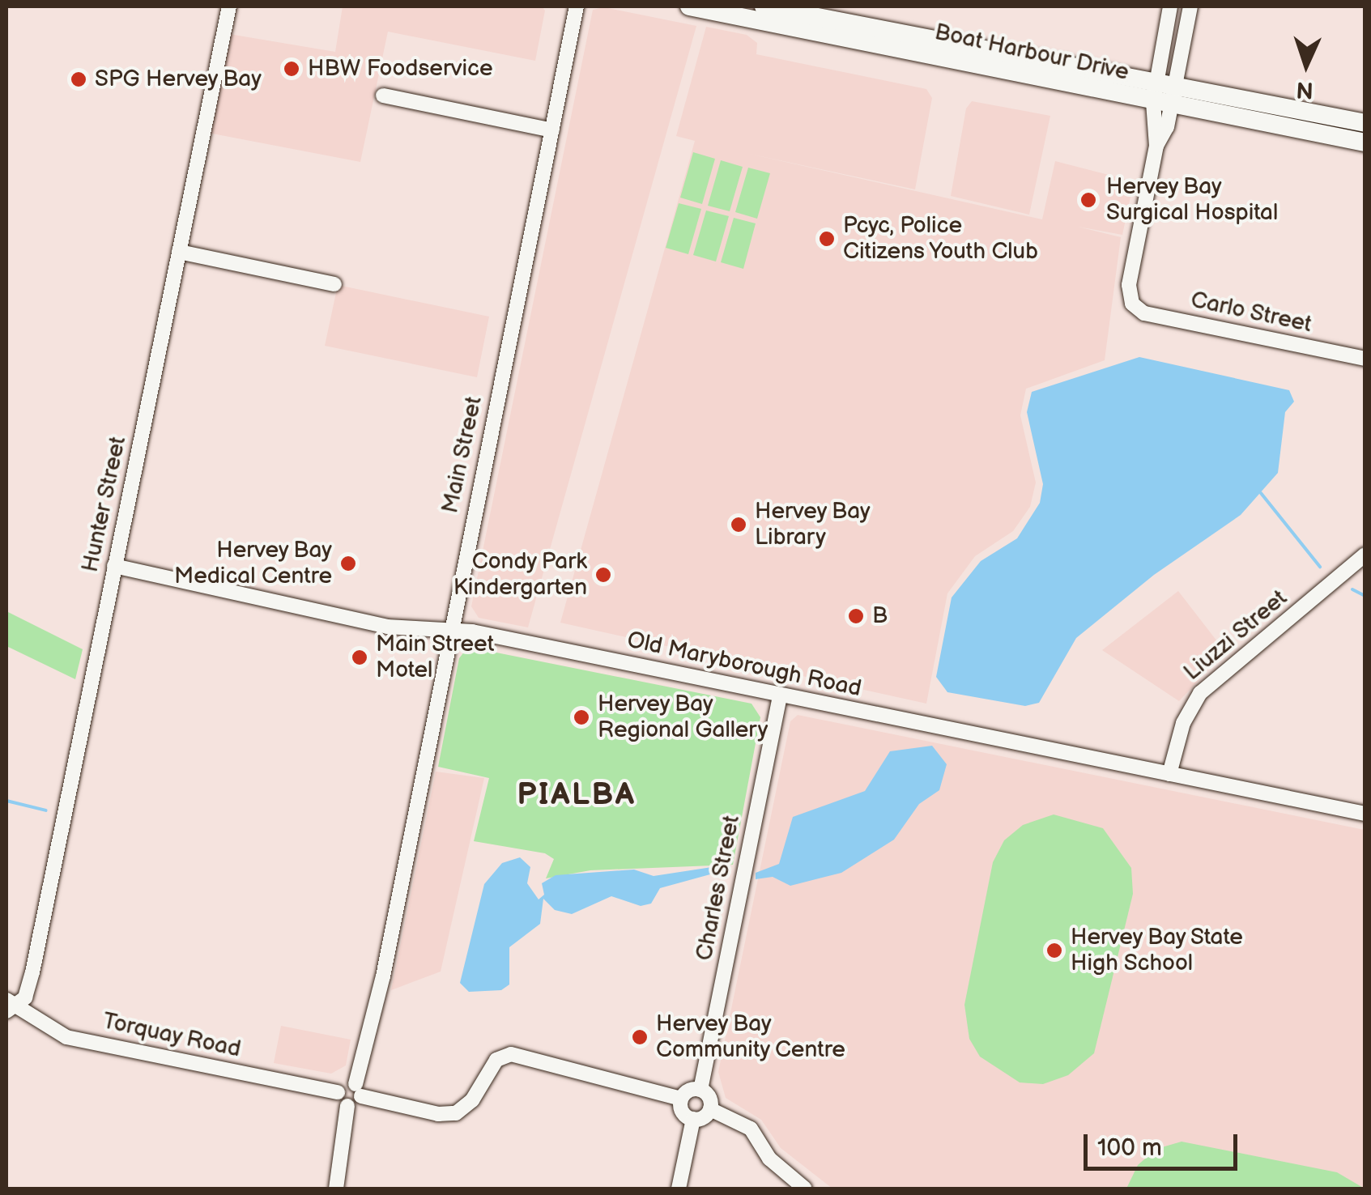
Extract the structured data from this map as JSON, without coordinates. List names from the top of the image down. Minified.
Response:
{"streets":{"main road":["Boat Harbour Drive"],"street":["Carlo Street","Main Street","Hunter Street","Liuzzi Street","Old Maryborough Road","Charles Street","Torquay Road"]},"crossings":[["Boat Harbour Drive","Carlo Street"],["Main Street","Old Maryborough Road"],["Hunter Street","Old Maryborough Road"],["Hunter Street","Torquay Road"],["Liuzzi Street","Old Maryborough Road"],["Old Maryborough Road","Charles Street"]],"districts":["PIALBA"],"places":["HBW Foodservice","SPG Hervey Bay","Hervey Bay Surgical Hospital","Pcyc, Police Citizens Youth Club","Hervey Bay Library","Hervey Bay Medical Centre","Condy Park Kindergarten","B","Main Street Motel","Hervey Bay Regional Gallery","Hervey Bay State High School","Hervey Bay Community Centre"],"scale_bar":"100 m","north":"bottom"}
